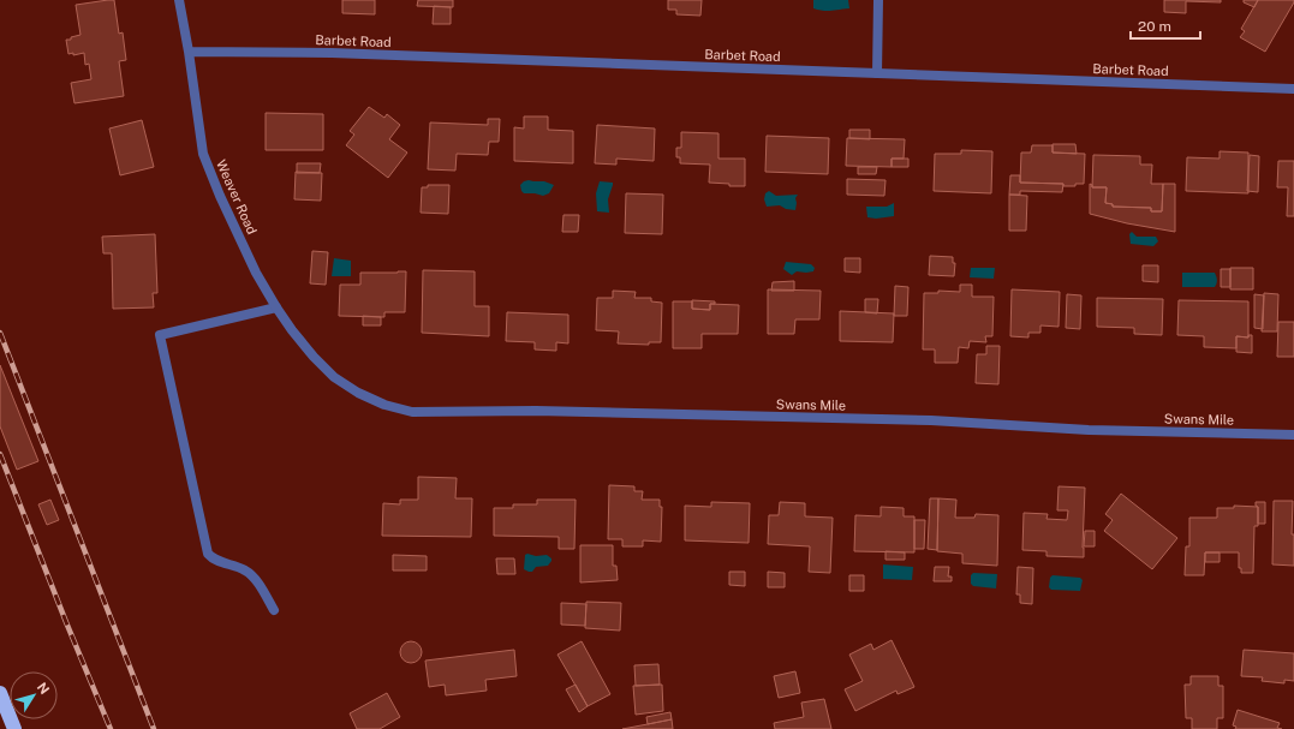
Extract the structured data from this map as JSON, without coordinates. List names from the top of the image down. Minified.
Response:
{"streets":{"street":["Barbet Road","Weaver Road","Swans Mile"]},"crossings":[["Barbet Road","Weaver Road"],["Weaver Road","Swans Mile"]],"scale_bar":"20 m","north":"top right"}
